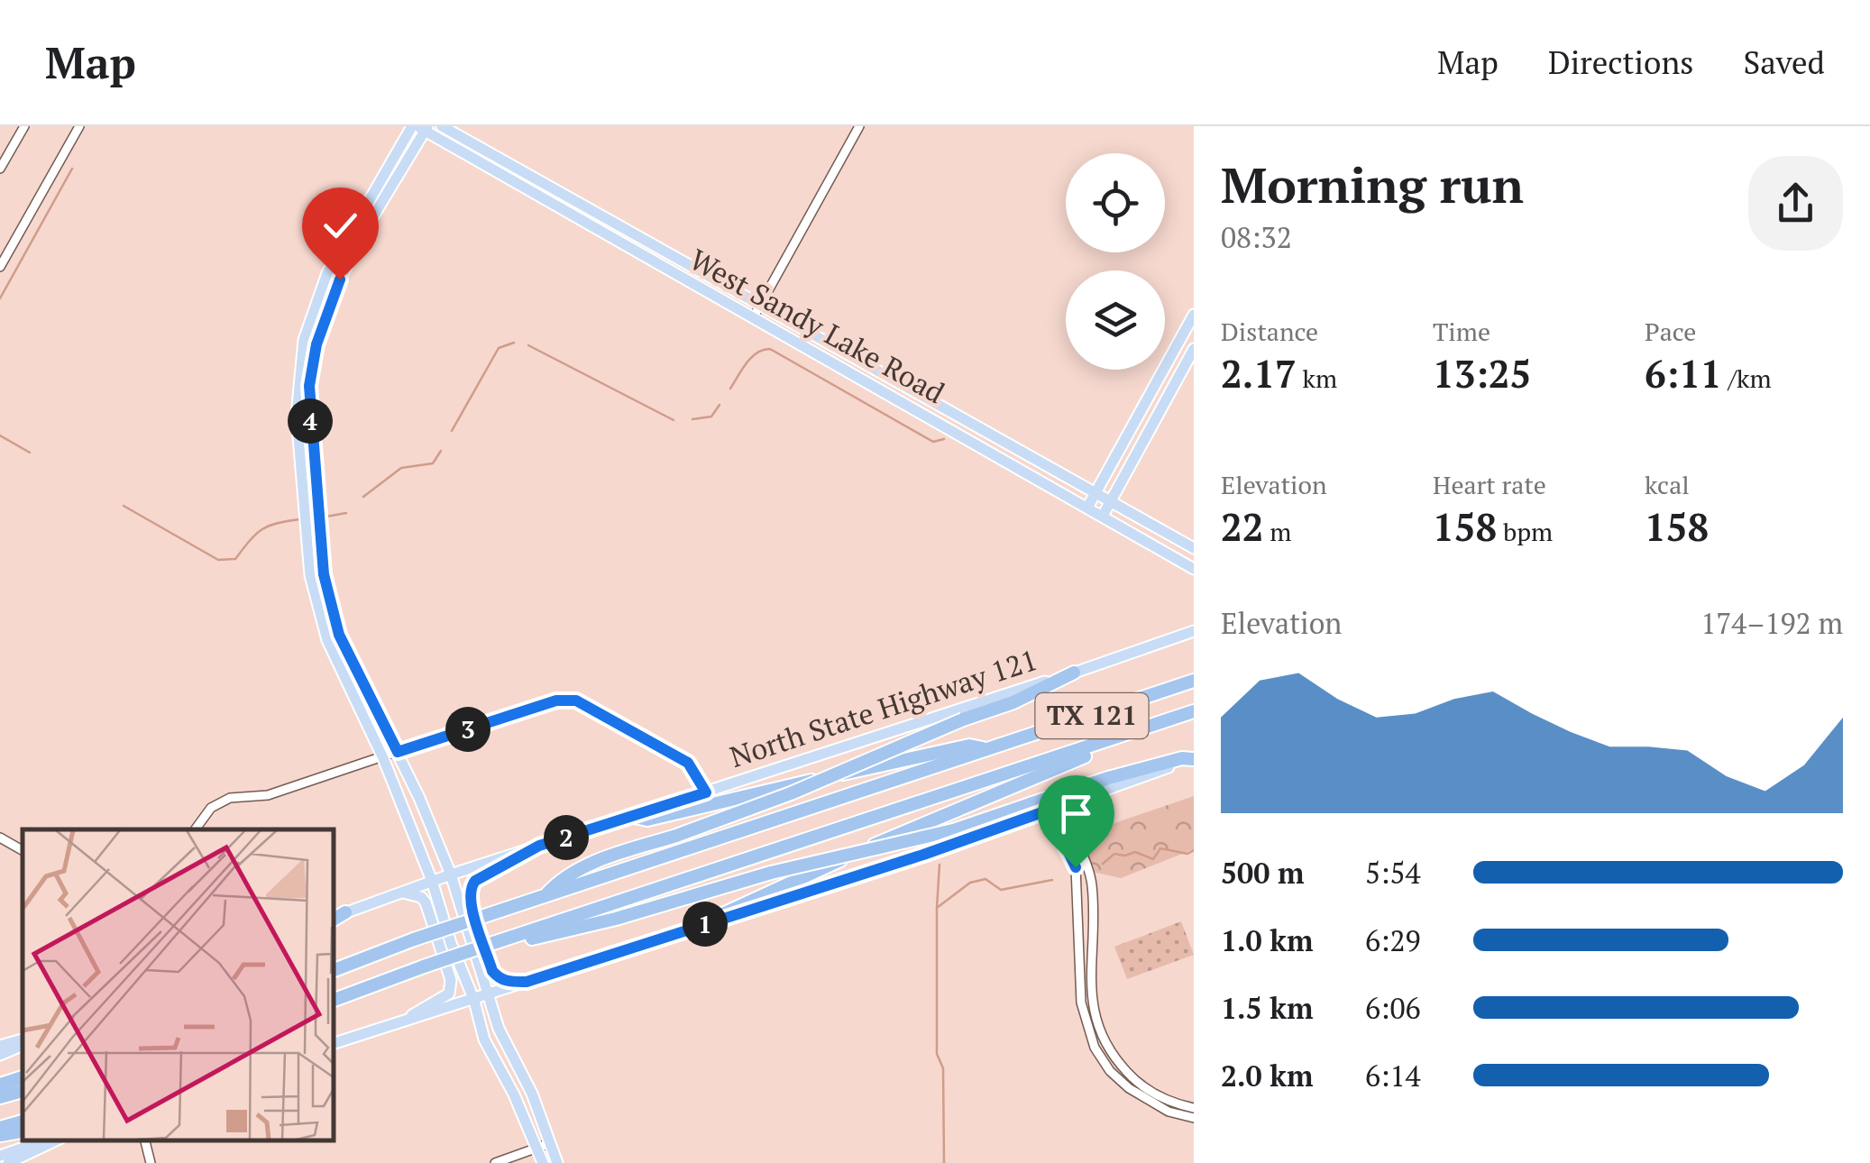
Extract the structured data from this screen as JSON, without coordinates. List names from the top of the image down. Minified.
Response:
{"streets":{"highway":["TX 121"],"main road":["West Sandy Lake Road","North State Highway 121"]},"page":{"header":"Map","nav":["Map","Directions","Saved"],"heading":["Morning run","08:32"],"stats":[["Distance","2.17 km"],["Time","13:25"],["Pace","6:11 /km"],["Elevation","22 m"],["Heart rate","158 bpm"],["kcal","158"]],"pins":["4","3","2","1"],"chart":["Elevation","174–192 m"],"list":[{"name":"500 m","note":"5:54"},{"name":"1.0 km","note":"6:29"},{"name":"1.5 km","note":"6:06"},{"name":"2.0 km","note":"6:14"}]}}
